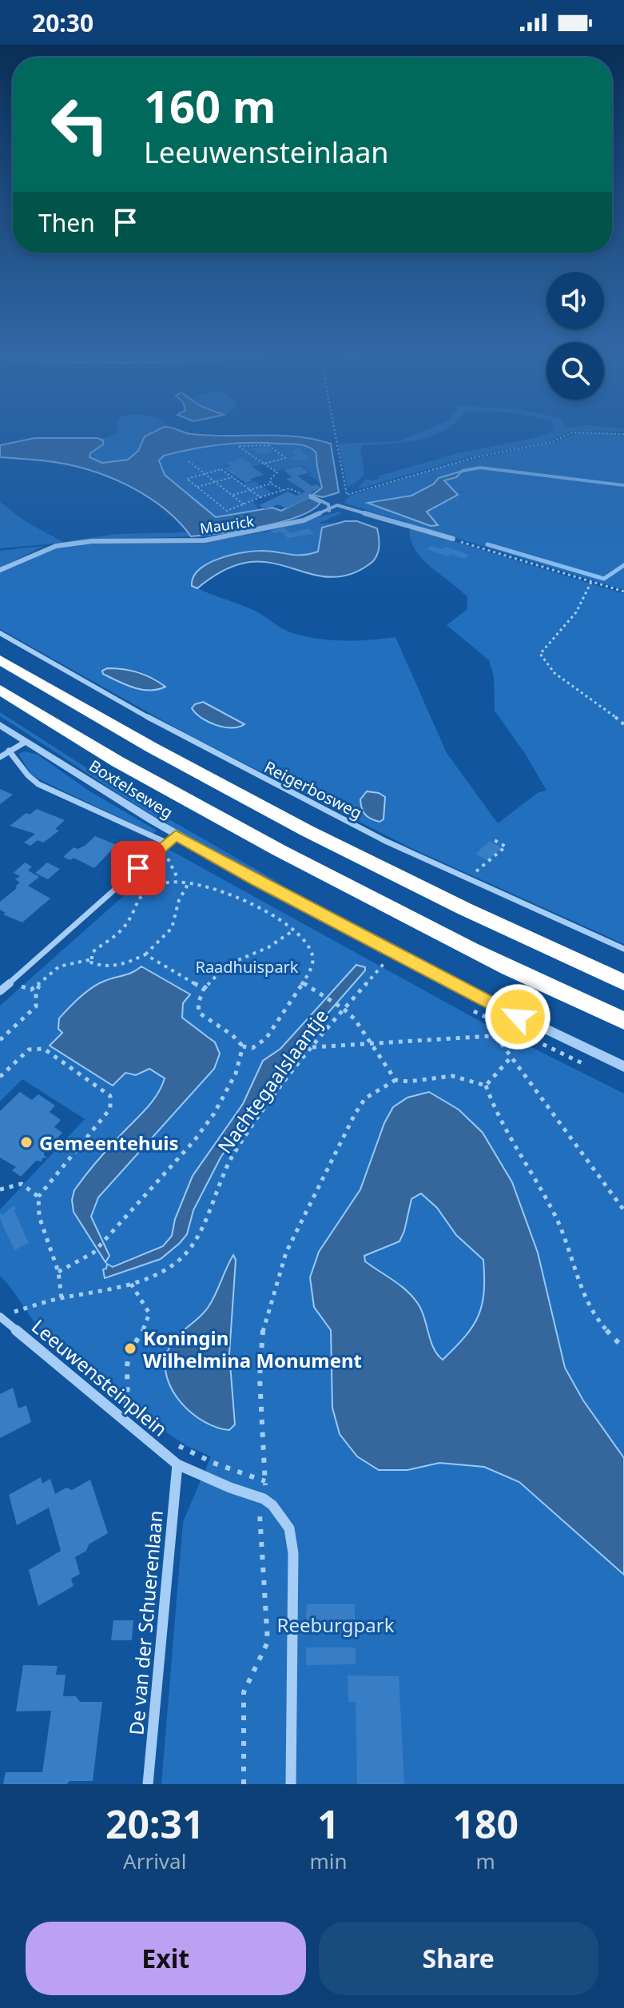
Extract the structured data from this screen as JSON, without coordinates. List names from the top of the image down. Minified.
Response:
{"streets":{"street":["Maurick","Boxtelseweg","Reigerbosweg","Leeuwensteinplein","De van der Schuerenlaan"],"path":["Nachtegaalslaantje"]},"crossings":[["Leeuwensteinplein","De van der Schuerenlaan"]],"parks":["Raadhuispark","Reeburgpark"],"places":["Gemeentehuis","Koningin Wilhelmina Monument"],"page":{"status":"20:30","turn":["160 m","Leeuwensteinlaan"],"then":"Then","eta":["20:31","Arrival","1","min","180","m"],"buttons":["Exit","Share"]}}
